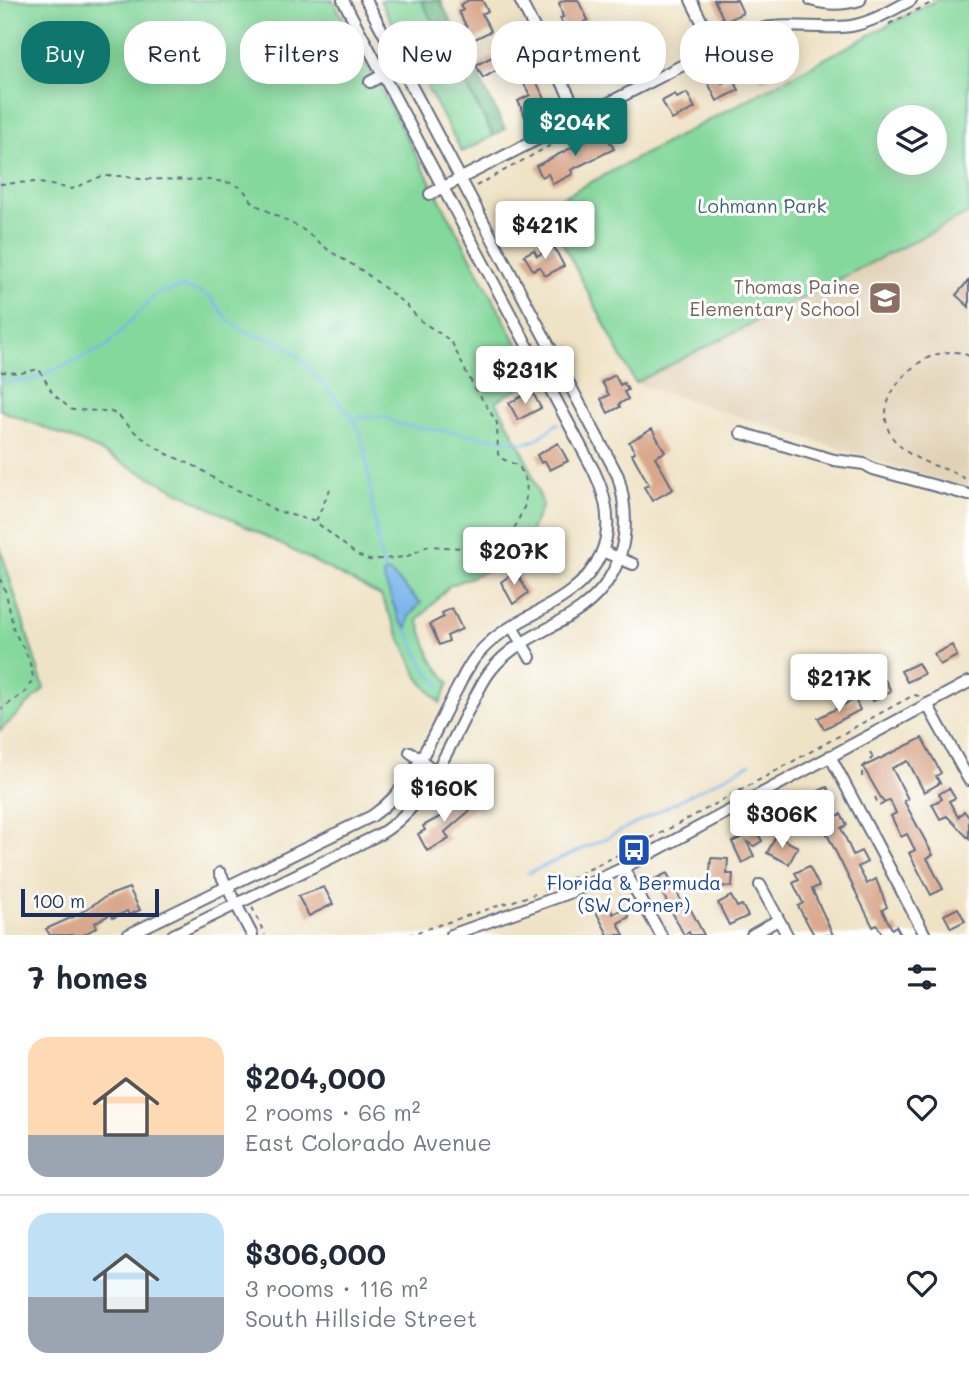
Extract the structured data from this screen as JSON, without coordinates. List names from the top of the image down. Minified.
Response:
{"parks":["Lohmann Park"],"places":{"school or university":["Thomas Paine Elementary School"],"bus stop":["Florida & Bermuda (SW Corner)"]},"scale_bar":"100 m","page":{"chip":["Buy","Rent","Filters","New","Apartment","House"],"price":["$204K","$421K","$231K","$207K","$217K","$160K","$306K"],"scale":"100 m","heading":"7 homes","list":[{"name":"$204,000","note":"2 rooms · 66 m² · East Colorado Avenue"},{"name":"$306,000","note":"3 rooms · 116 m² · South Hillside Street"}]}}
